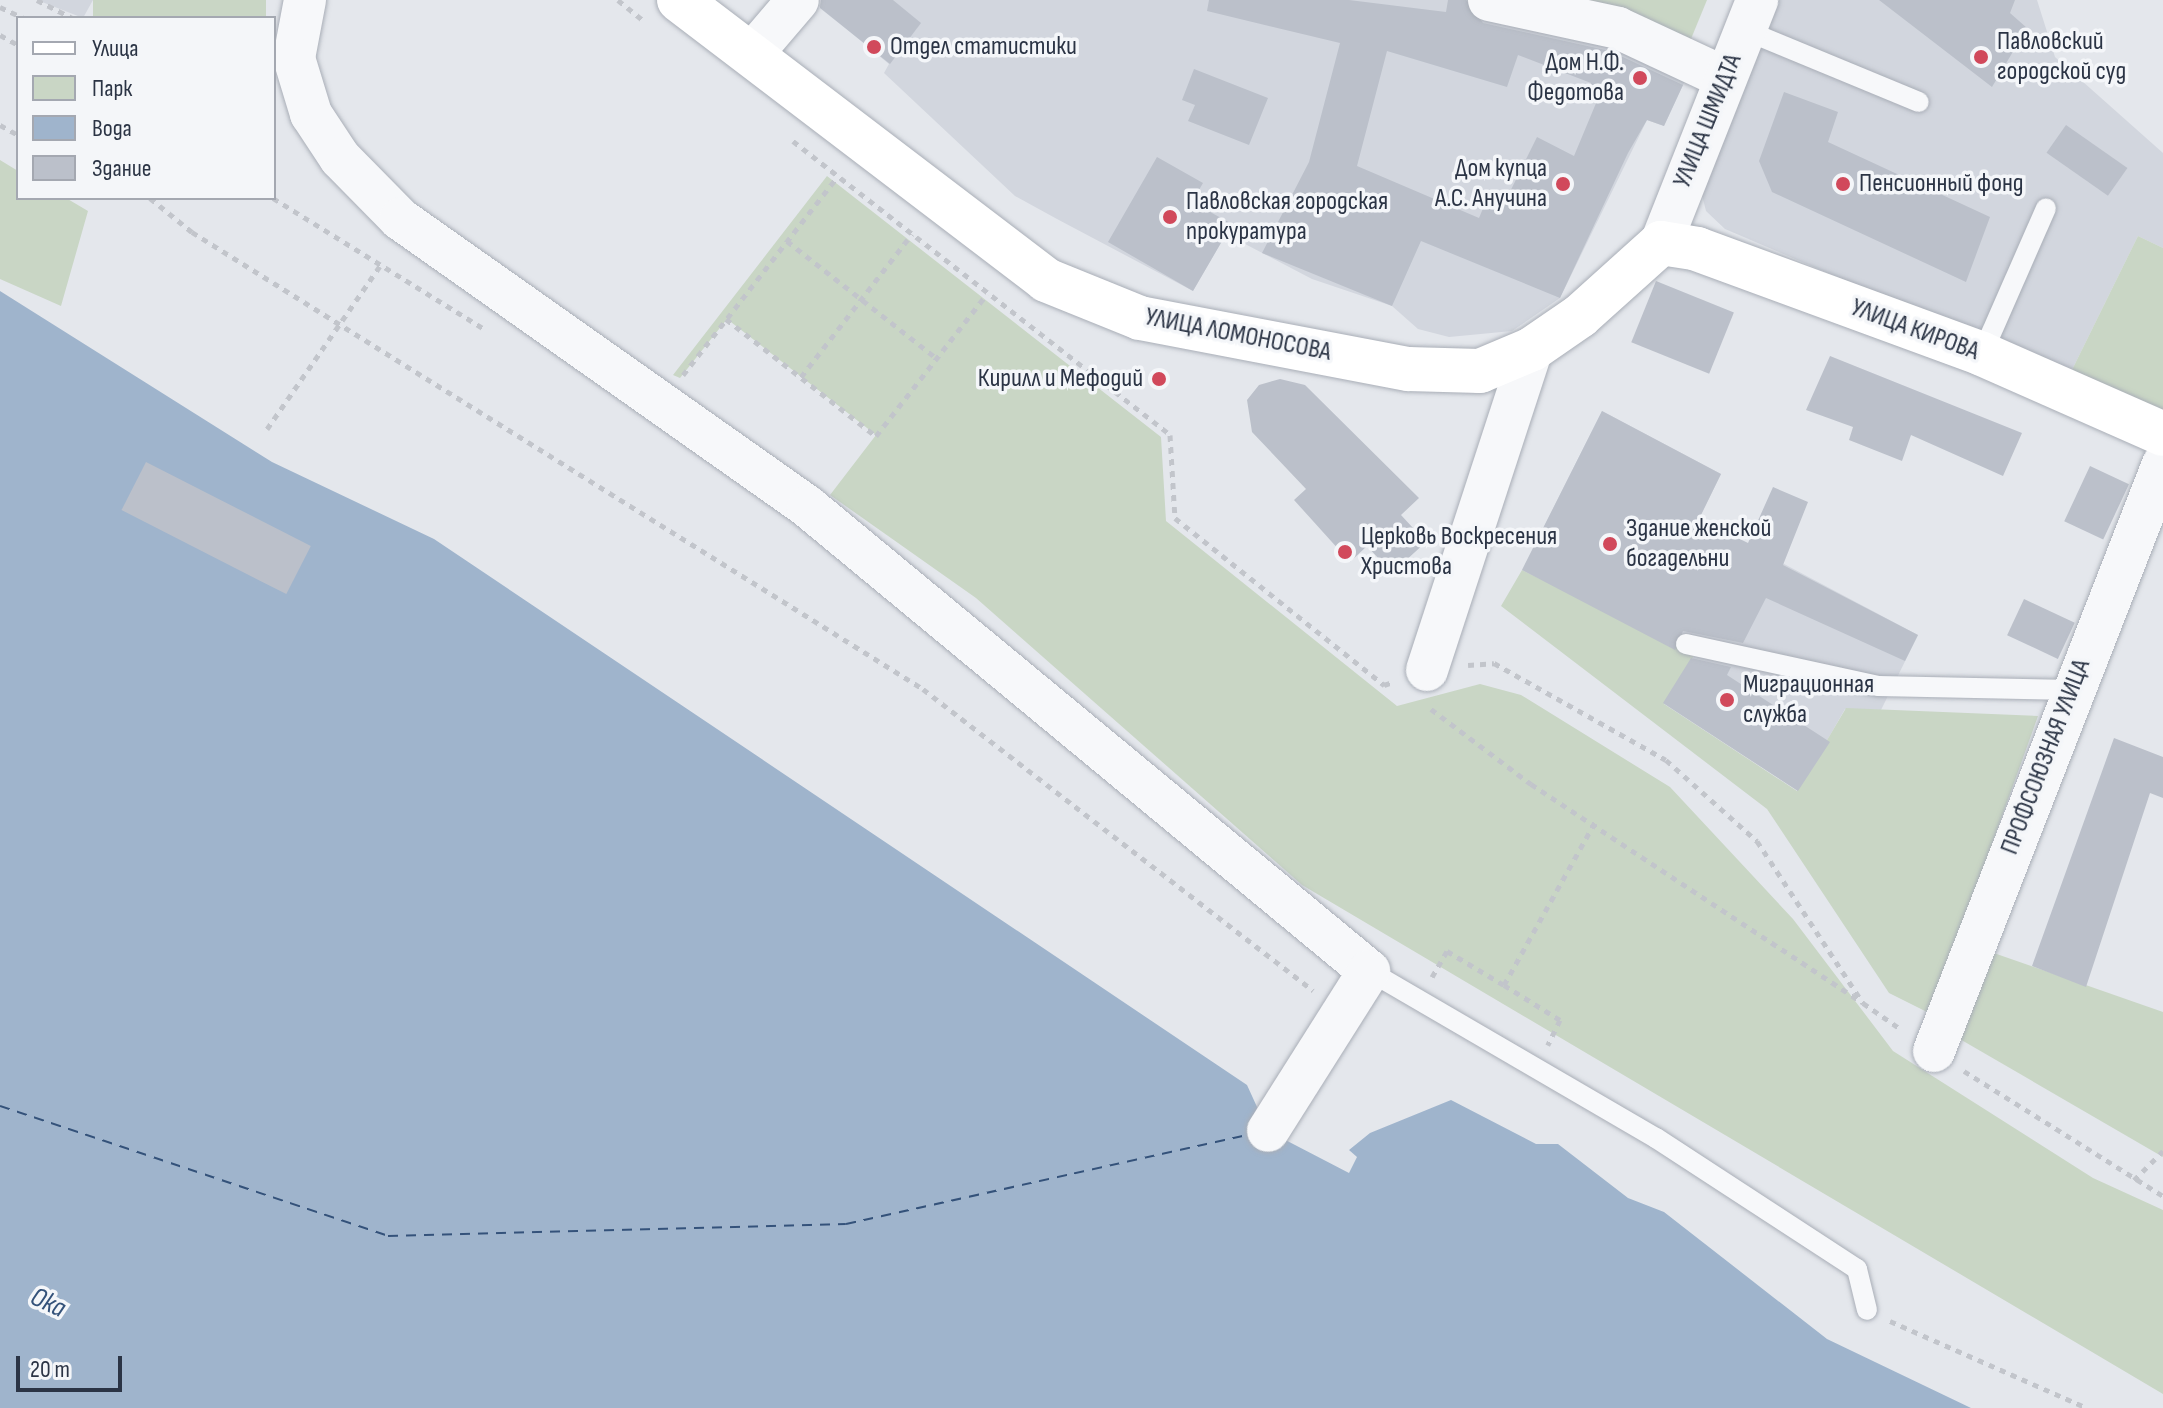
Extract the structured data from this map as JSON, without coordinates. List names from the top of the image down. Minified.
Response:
{"streets":{"street":["УЛИЦА ШМИДТА","УЛИЦА КИРОВА","УЛИЦА ЛОМОНОСОВА","ПРОФСОЮЗНАЯ УЛИЦА"]},"crossings":[["УЛИЦА ШМИДТА","УЛИЦА КИРОВА"],["УЛИЦА ШМИДТА","УЛИЦА ЛОМОНОСОВА"],["УЛИЦА КИРОВА","УЛИЦА ЛОМОНОСОВА"]],"water":["Ока"],"places":["Отдел статистики","Павловский городской суд","Дом Н.Ф. Федотова","Дом купца А.С. Анучина","Пенсионный фонд","Павловская городская прокуратура","Кирилл и Мефодий","Здание женской богадельни","Церковь Воскресения Христова","Миграционная служба"],"legend":["Улица","Парк","Вода","Здание"],"scale_bar":"20 m"}
